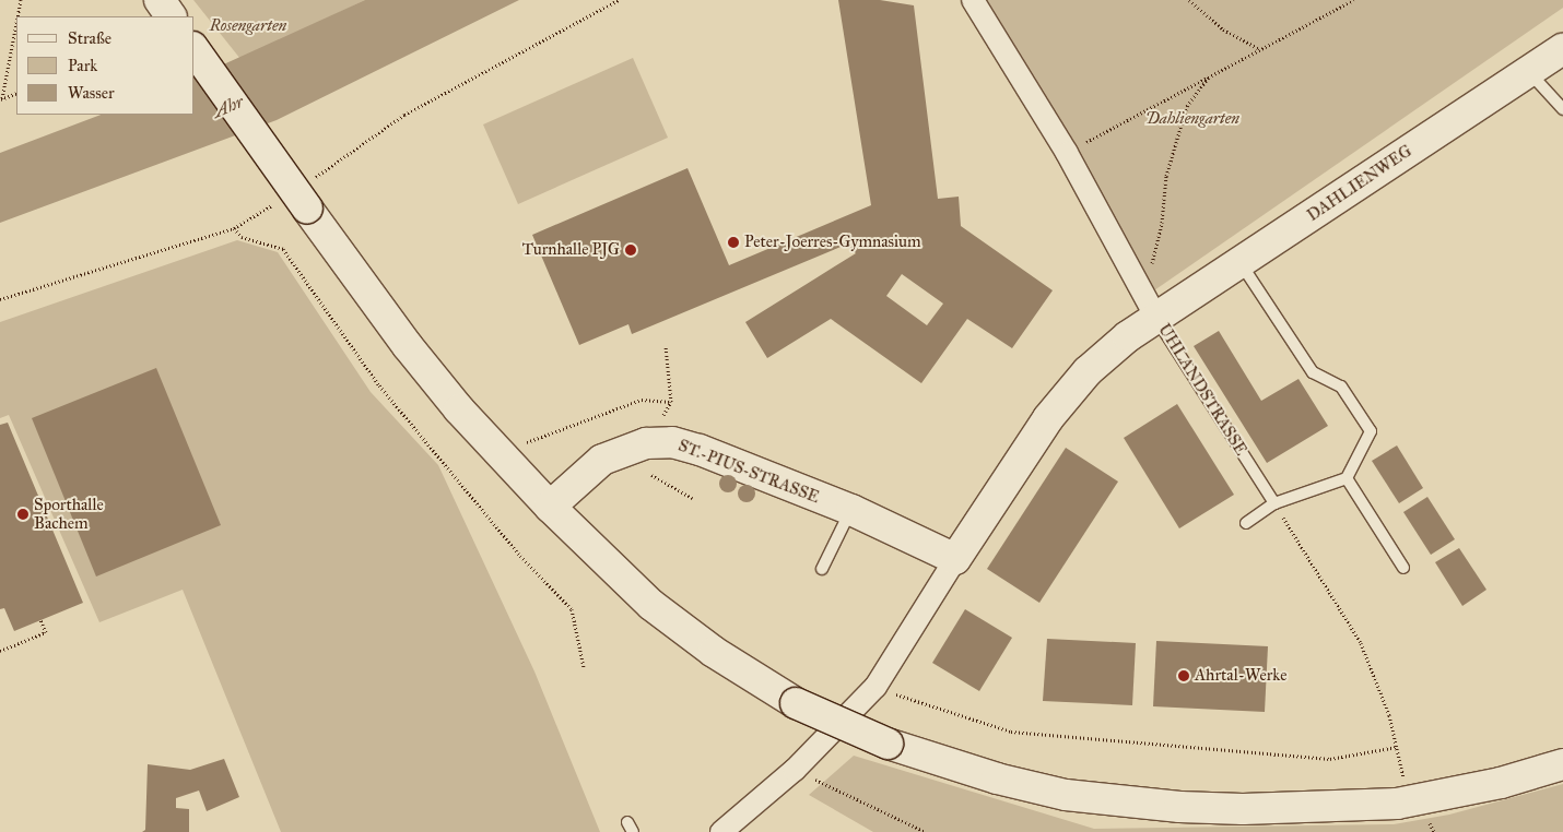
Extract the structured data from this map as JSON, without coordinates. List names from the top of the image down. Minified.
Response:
{"streets":{"main road":["DAHLIENWEG","ST.-PIUS-STRASSE"],"street":["UHLANDSTRASSE"]},"crossings":[["DAHLIENWEG","UHLANDSTRASSE"]],"water":["Ahr"],"parks":["Rosengarten","Dahliengarten"],"places":["Peter-Joerres-Gymnasium","Turnhalle PJG","Sporthalle Bachem","Ahrtal-Werke"],"legend":["Straße","Park","Wasser"]}
